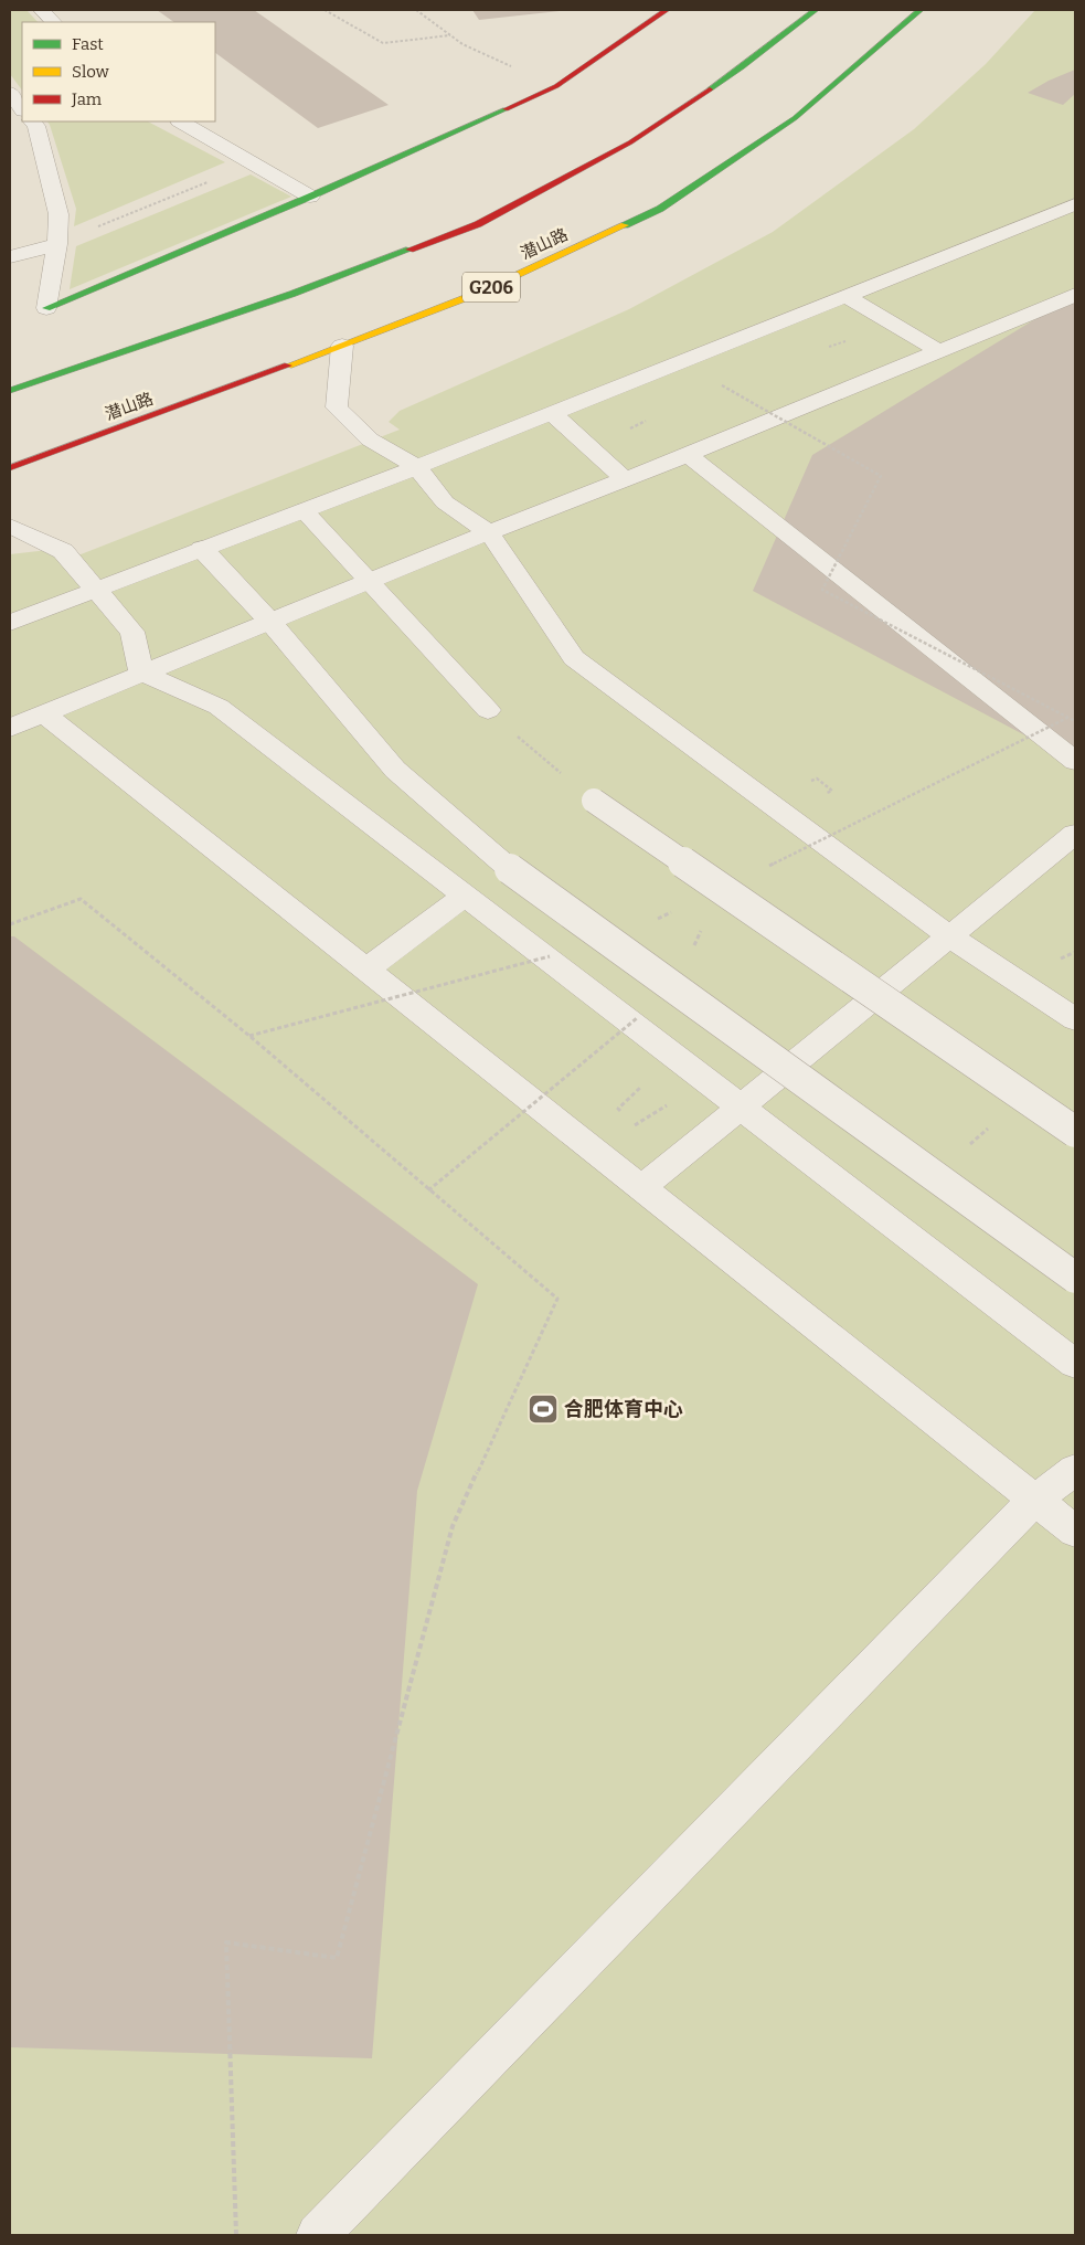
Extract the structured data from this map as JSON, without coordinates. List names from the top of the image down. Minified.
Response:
{"streets":{"main road":["潜山路","G206"]},"places":{"sports":["合肥体育中心"]},"legend":["Fast","Slow","Jam"]}
